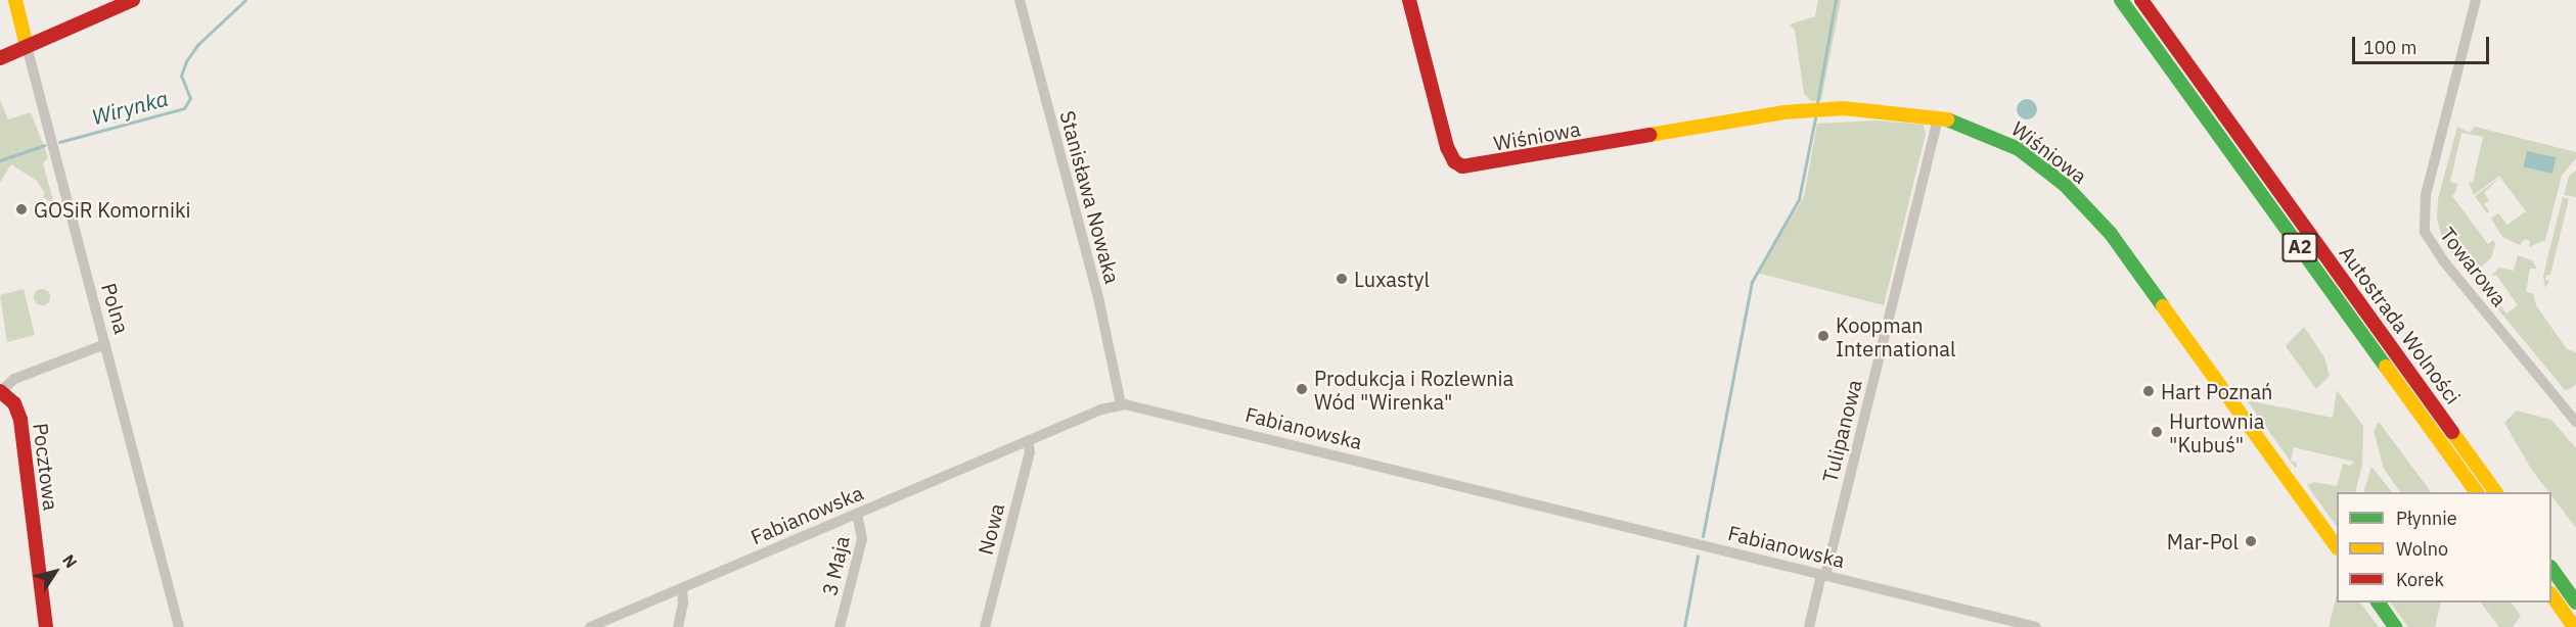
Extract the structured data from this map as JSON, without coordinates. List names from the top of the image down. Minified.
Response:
{"streets":{"main road":["Wiśniowa","A2","Polna","Autostrada Wolności","Pocztowa"],"street":["Stanisława Nowaka","Towarowa","Fabianowska","Tulipanowa","Nowa","3 Maja"]},"crossings":[["Wiśniowa","Tulipanowa"],["Stanisława Nowaka","Fabianowska"],["Polna","Pocztowa"],["Fabianowska","Tulipanowa"],["Fabianowska","Nowa"],["Fabianowska","3 Maja"]],"water":["Wirynka"],"places":["GOSiR Komorniki","Luxastyl","Koopman International","Produkcja i Rozlewnia Wód \"Wirenka\"","Hart Poznań","Hurtownia \"Kubuś\"","Mar-Pol"],"legend":["Płynnie","Wolno","Korek"],"scale_bar":"100 m","north":"top right"}
